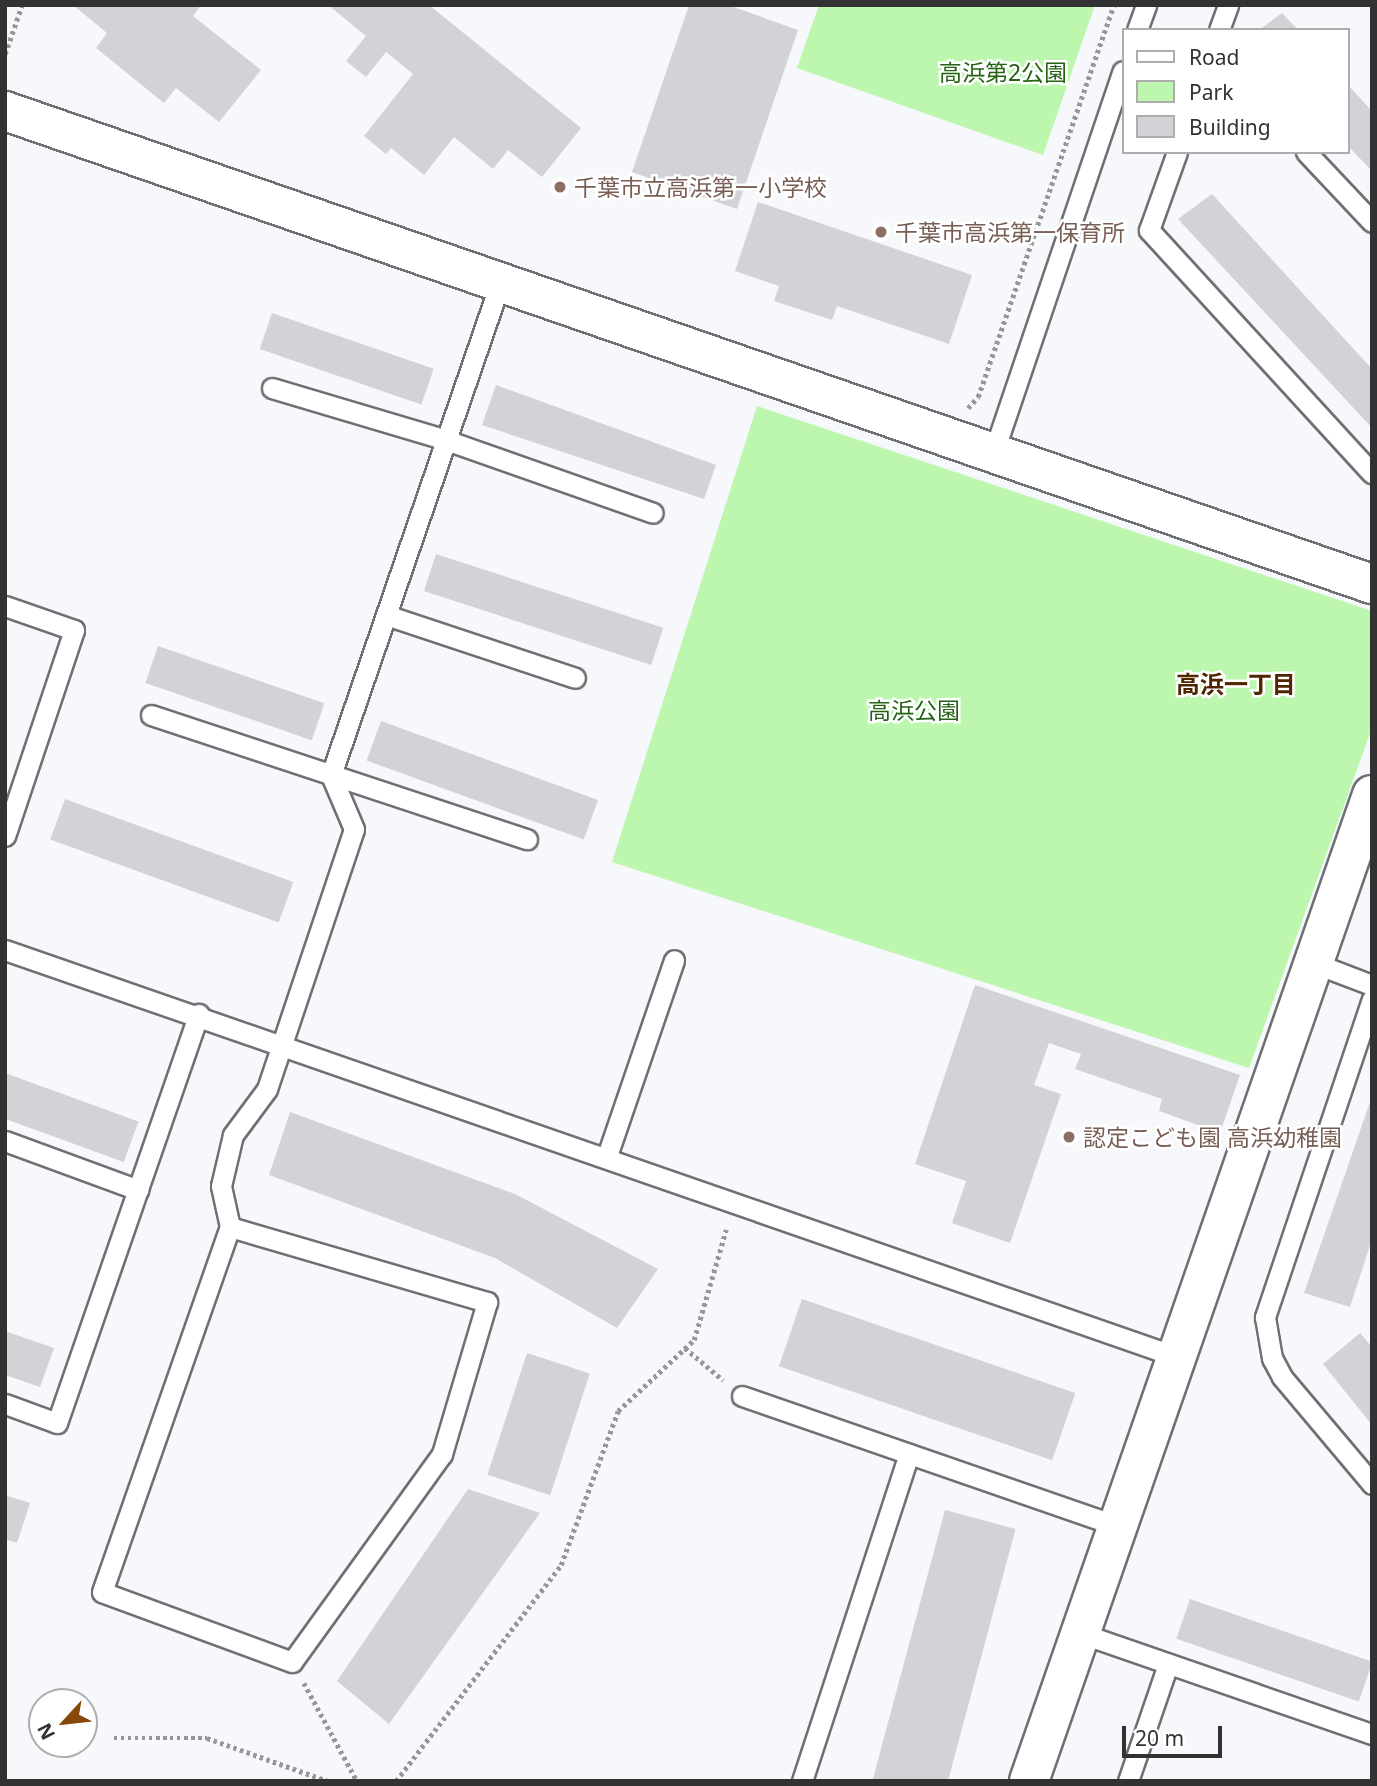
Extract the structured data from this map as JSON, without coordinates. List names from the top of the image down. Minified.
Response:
{"districts":["高浜一丁目"],"parks":["高浜第2公園","高浜公園"],"places":["千葉市立高浜第一小学校","千葉市高浜第一保育所","認定こども園 高浜幼稚園"],"legend":["Road","Park","Building"],"scale_bar":"20 m","north":"bottom left"}
